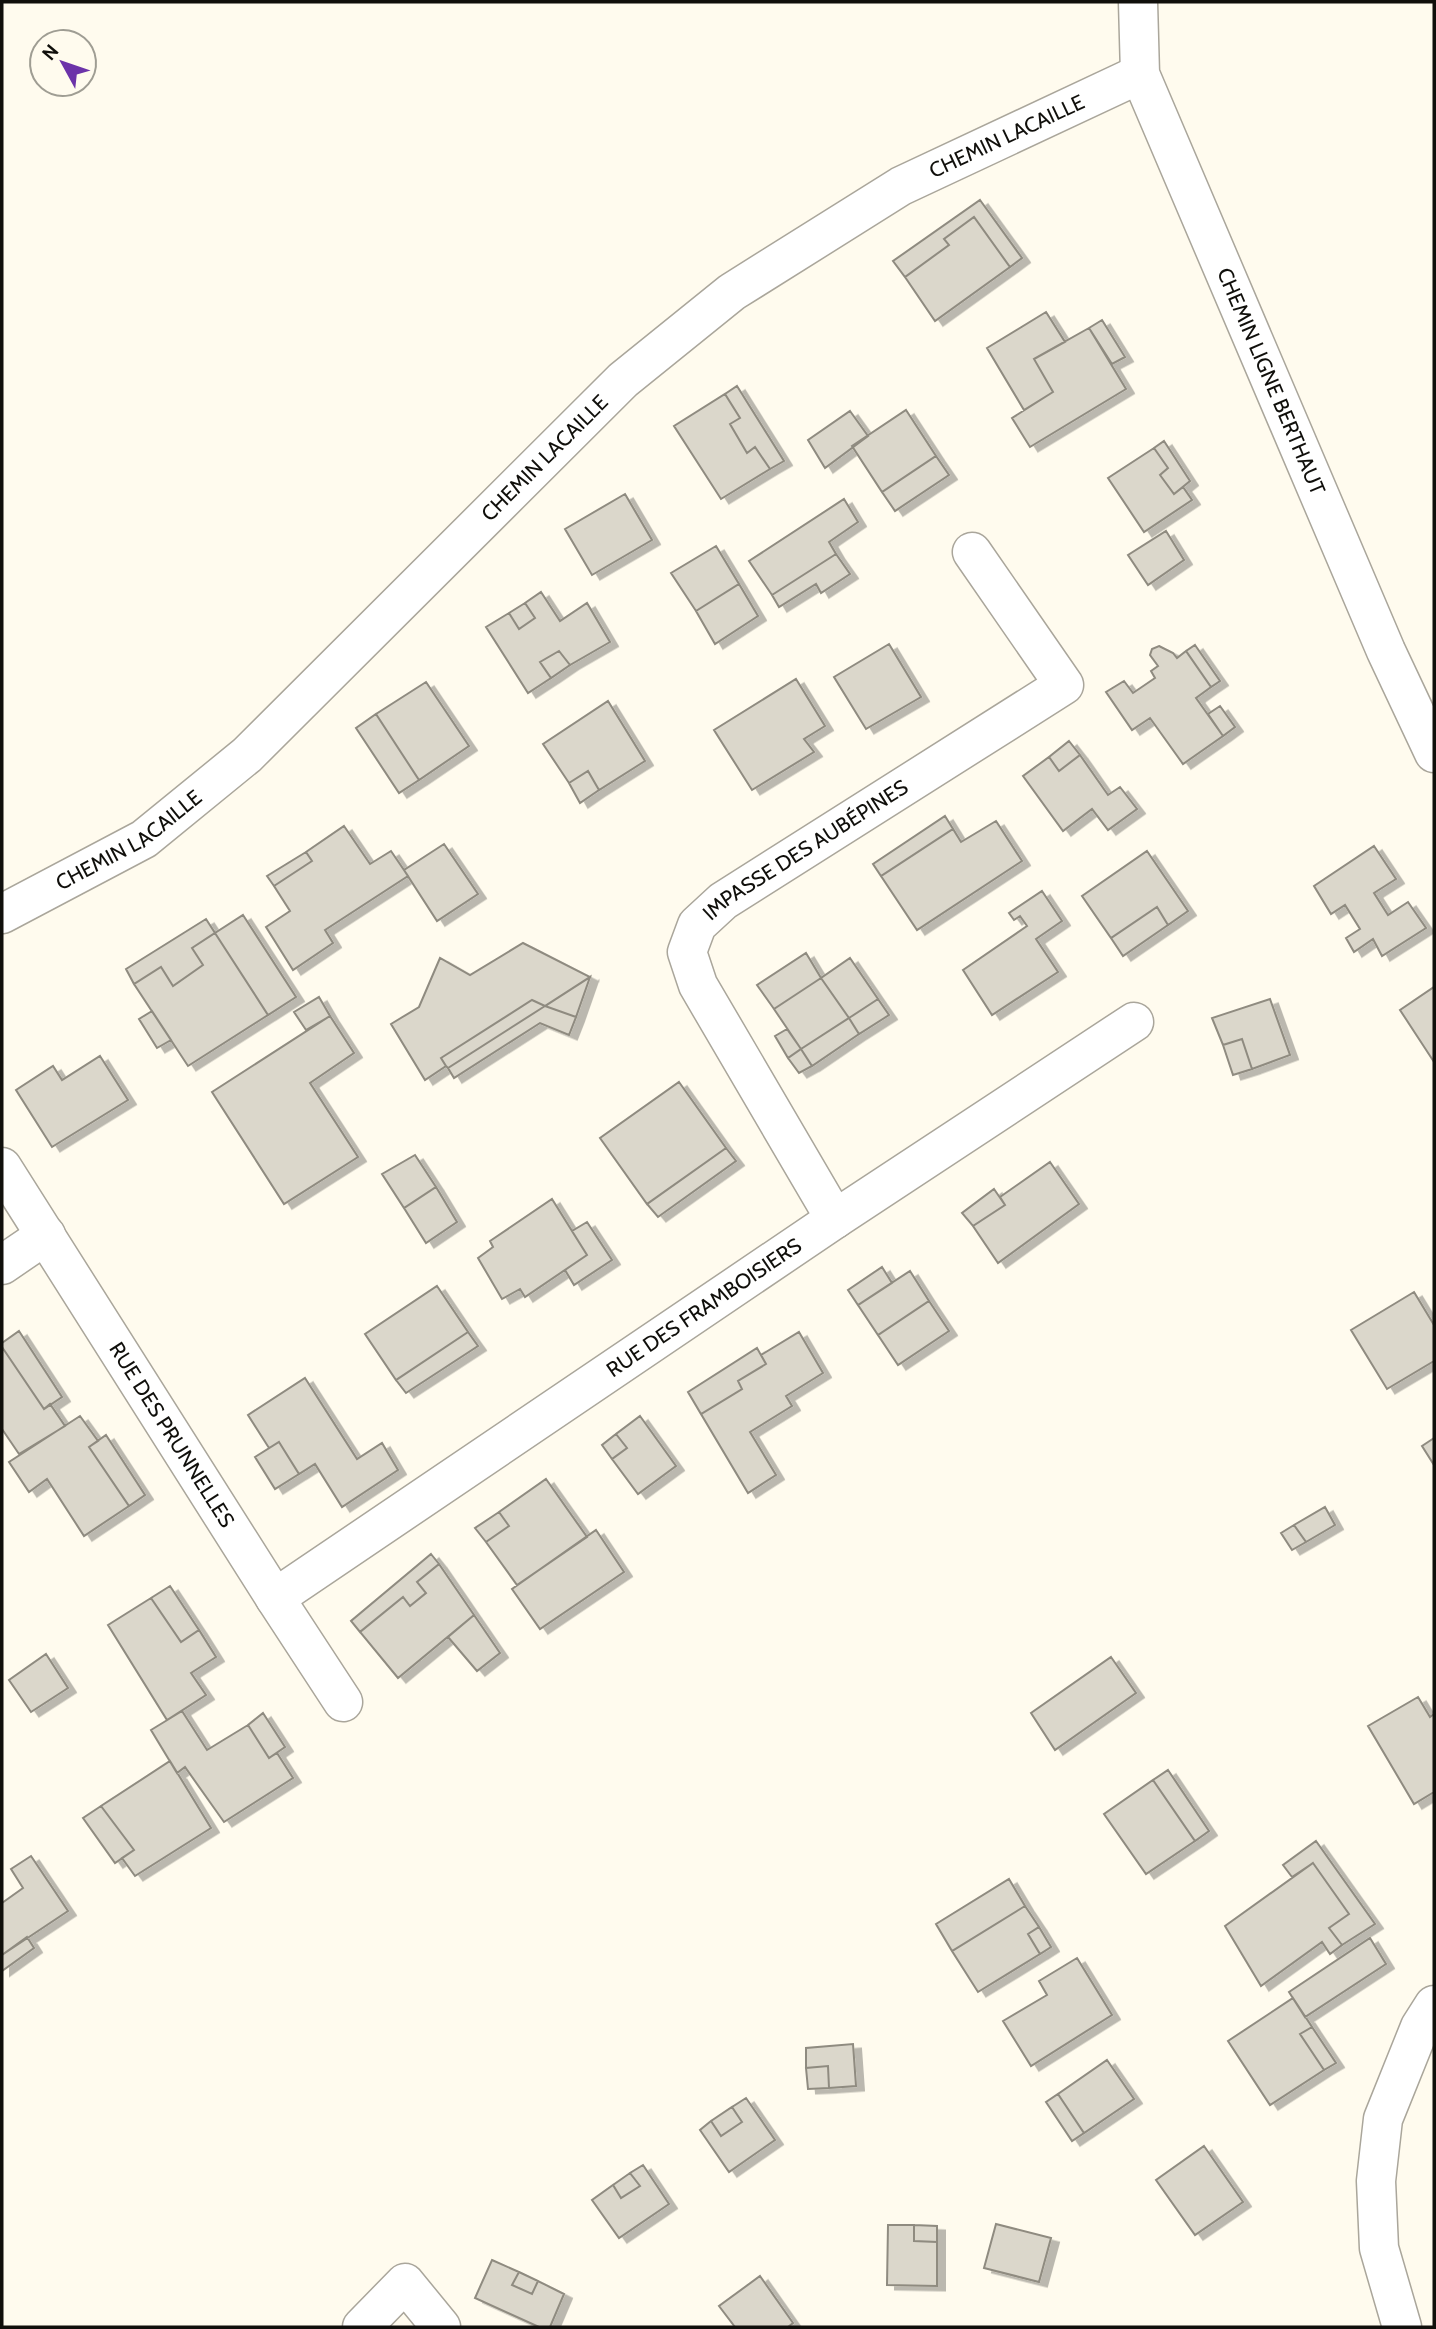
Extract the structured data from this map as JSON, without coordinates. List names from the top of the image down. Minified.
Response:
{"streets":{"street":["CHEMIN LACAILLE","CHEMIN LIGNE BERTHAUT","IMPASSE DES AUBÉPINES","RUE DES FRAMBOISIERS","RUE DES PRUNNELLES"]},"crossings":[["CHEMIN LACAILLE","CHEMIN LIGNE BERTHAUT"],["IMPASSE DES AUBÉPINES","RUE DES FRAMBOISIERS"],["RUE DES FRAMBOISIERS","RUE DES PRUNNELLES"]],"north":"top left"}
